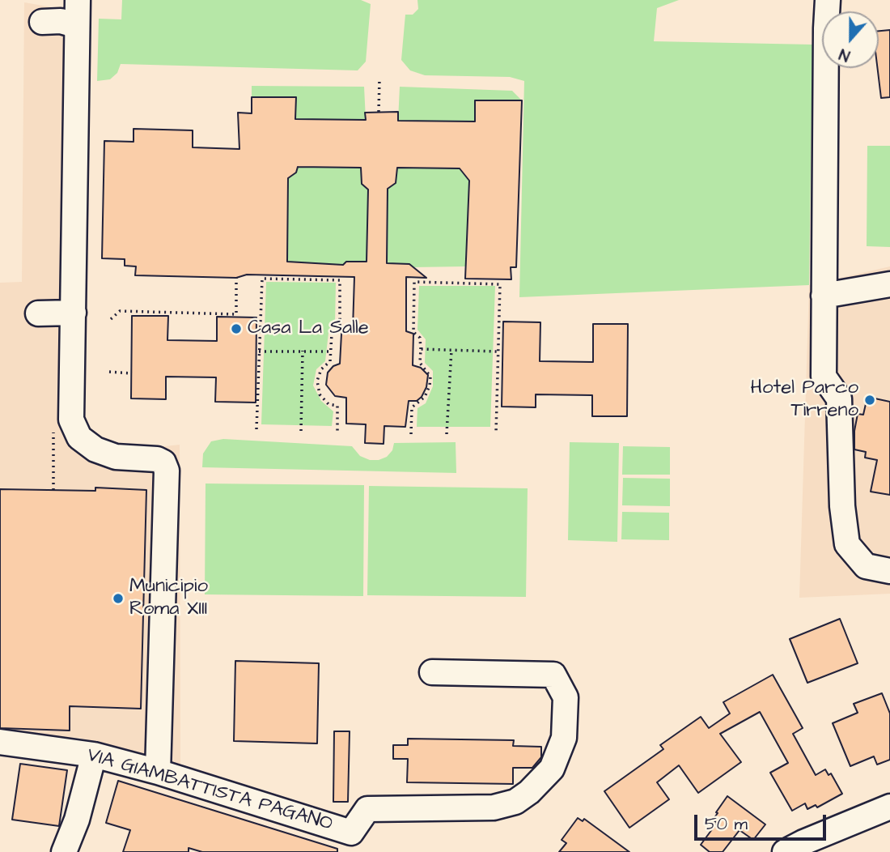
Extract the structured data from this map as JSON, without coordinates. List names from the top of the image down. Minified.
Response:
{"streets":{"street":["VIA GIAMBATTISTA PAGANO"]},"places":["Casa La Salle","Hotel Parco Tirreno","Municipio Roma XIII"],"scale_bar":"50 m","north":"bottom"}
